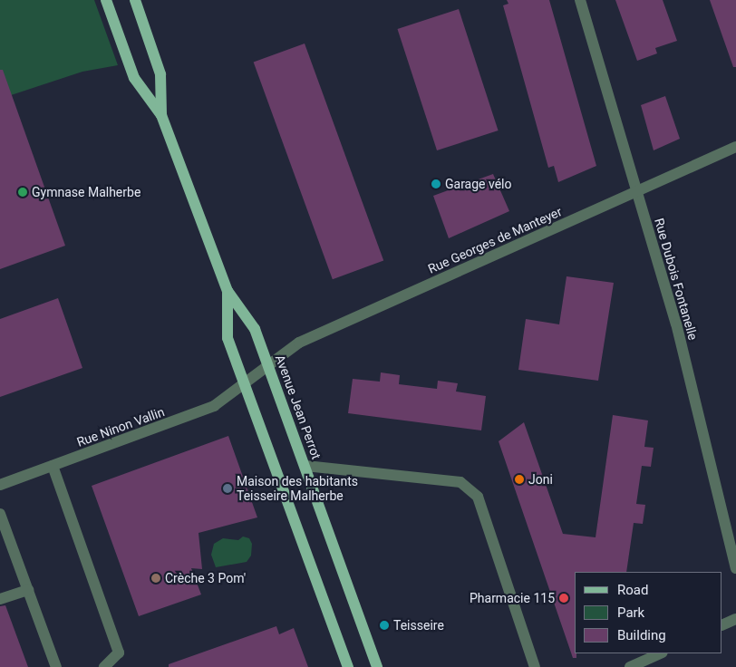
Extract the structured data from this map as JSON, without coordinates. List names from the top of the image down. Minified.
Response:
{"streets":{"main road":["Avenue Jean Perrot"],"street":["Rue Georges de Manteyer","Rue Dubois Fontanelle","Rue Ninon Vallin"]},"crossings":[["Rue Georges de Manteyer","Rue Dubois Fontanelle"],["Rue Georges de Manteyer","Avenue Jean Perrot"],["Rue Georges de Manteyer","Rue Ninon Vallin"],["Avenue Jean Perrot","Rue Ninon Vallin"]],"places":["Garage vélo","Gymnase Malherbe","Joni","Maison des habitants Teisseire Malherbe","Crèche 3 Pom'","Pharmacie 115","Teisseire"],"legend":["Road","Park","Building"]}
